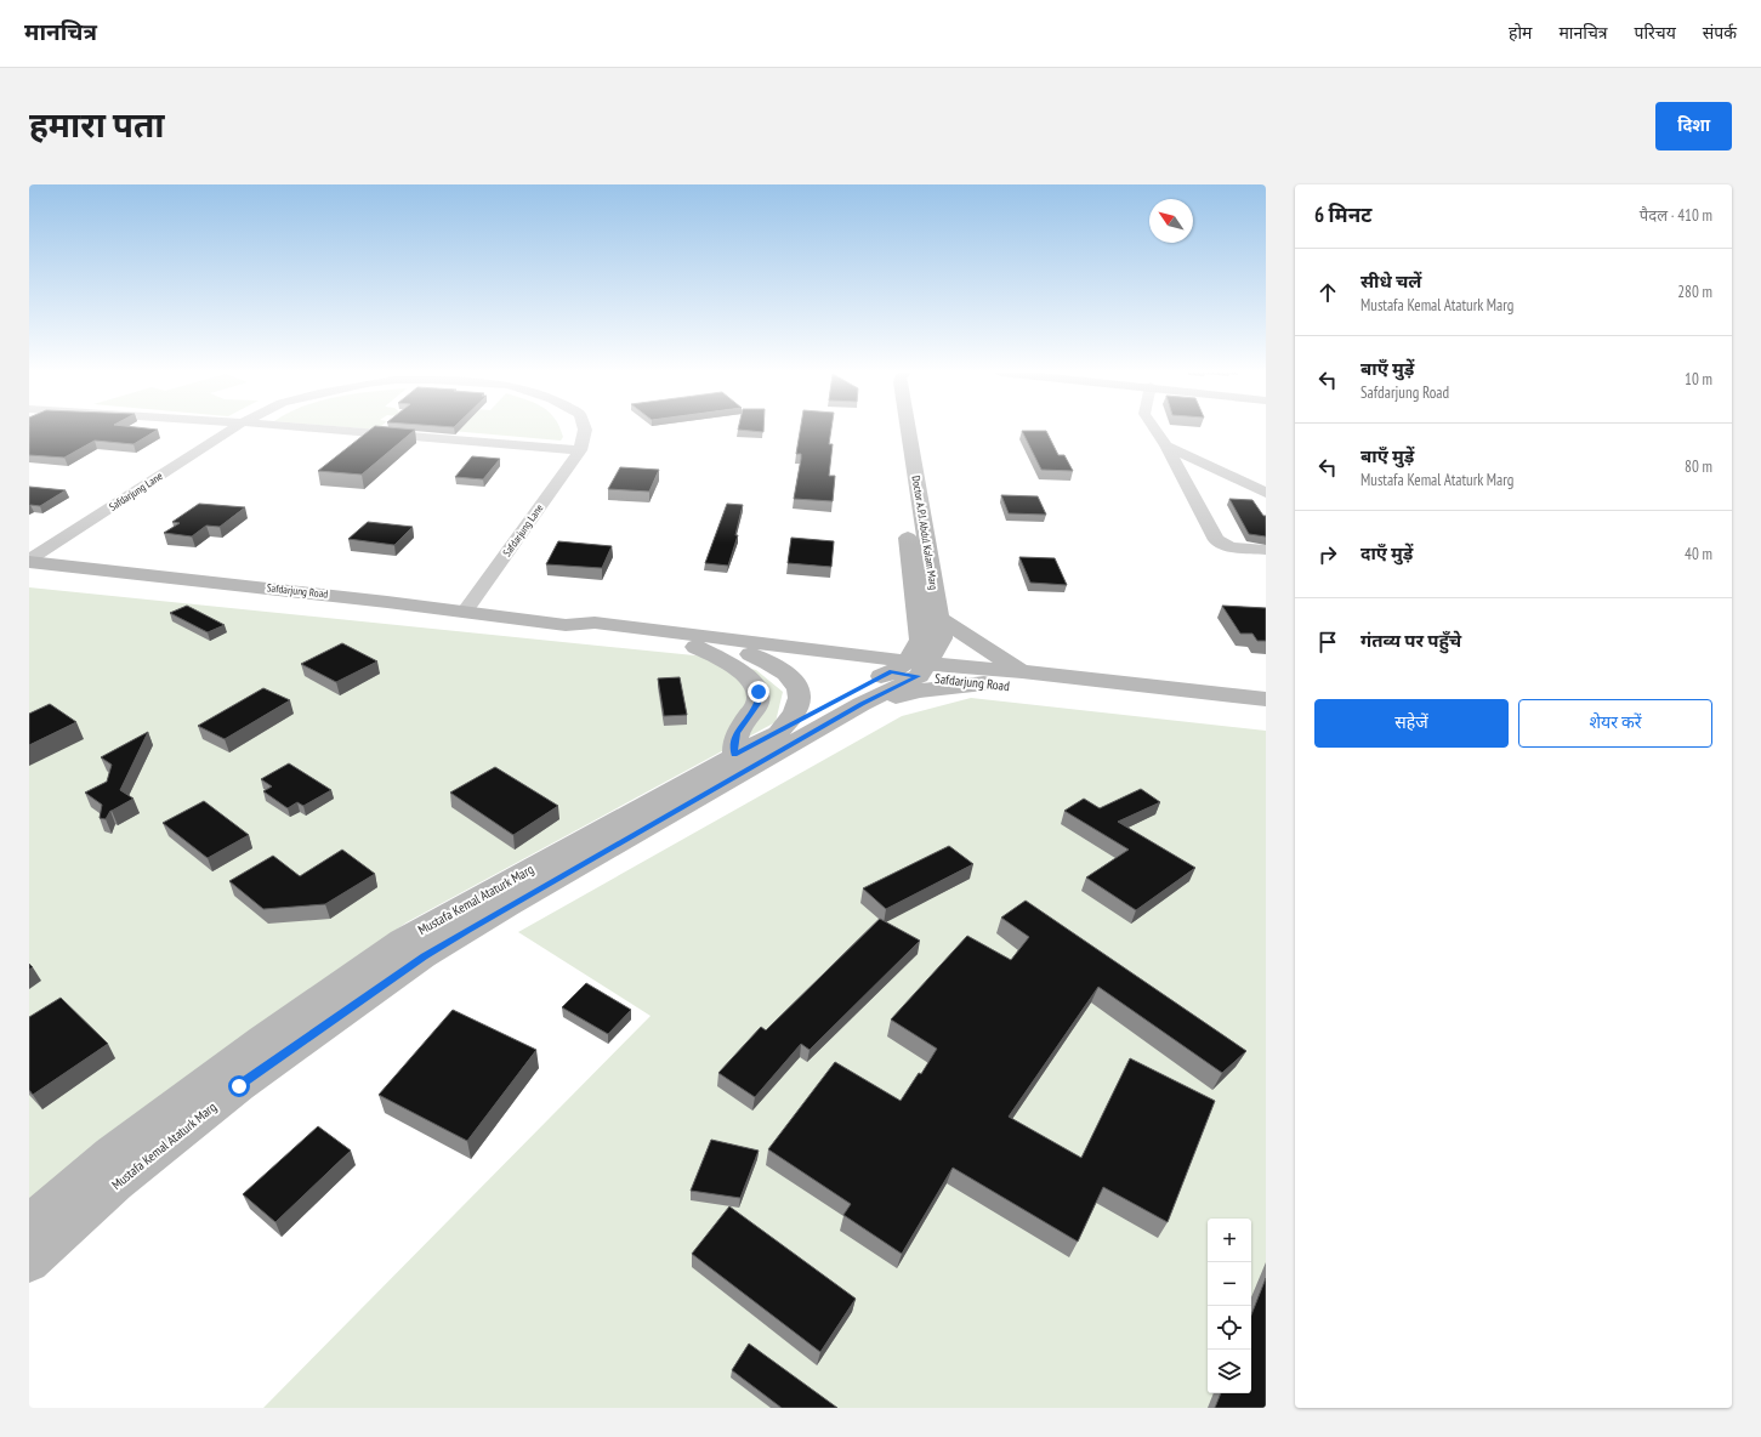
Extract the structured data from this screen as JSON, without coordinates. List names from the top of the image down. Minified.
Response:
{"streets":{"main road":["Doctor A.P.J. Abdul Kalam Marg","Safdarjung Road","Mustafa Kemal Ataturk Marg"],"street":["Safdarjung Lane"]},"crossings":[["Safdarjung Lane","Safdarjung Road"],["Doctor A.P.J. Abdul Kalam Marg","Safdarjung Road"],["Doctor A.P.J. Abdul Kalam Marg","Mustafa Kemal Ataturk Marg"],["Safdarjung Road","Mustafa Kemal Ataturk Marg"]],"north":"top left","page":{"header":"मानचित्र","nav":["होम","मानचित्र","परिचय","संपर्क"],"title":"हमारा पता","buttons":["दिशा",["सहेजें","शेयर करें"]],"heading":["6 मिनट","पैदल · 410 m"],"list":[["सीधे चलें","Mustafa Kemal Ataturk Marg","280 m"],["बाएँ मुड़ें","Safdarjung Road","10 m"],["बाएँ मुड़ें","Mustafa Kemal Ataturk Marg","80 m"],["दाएँ मुड़ें","40 m"],"गंतव्य पर पहुँचे"],"map_buttons":["+","−"]}}
